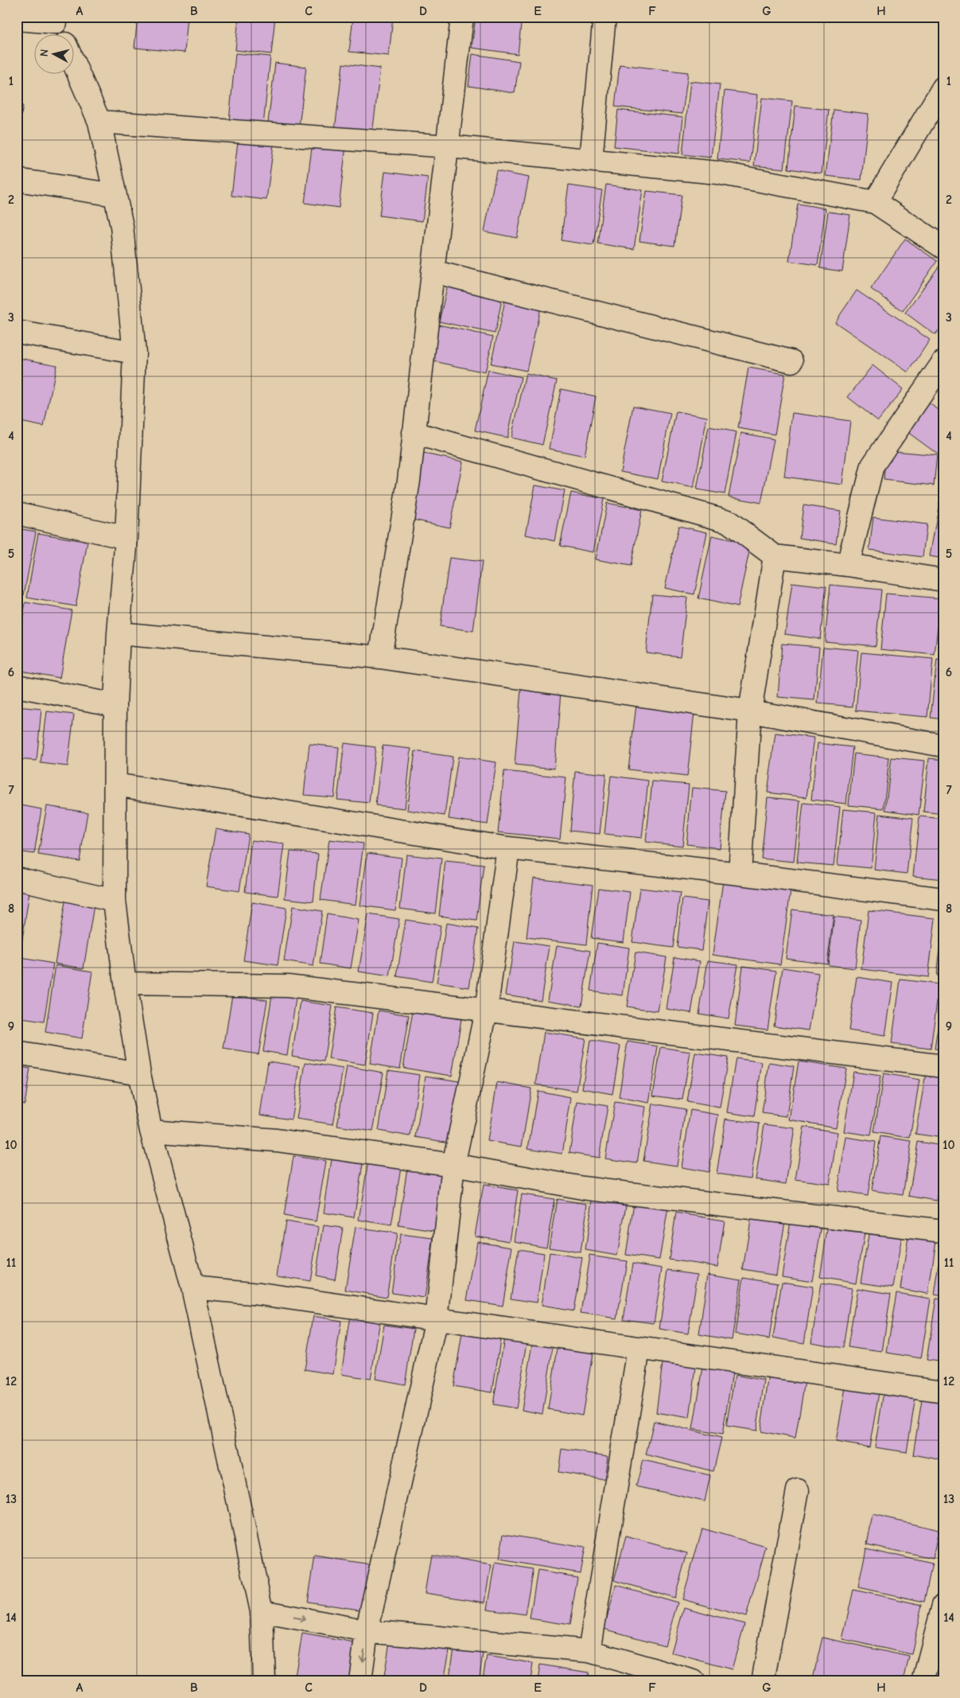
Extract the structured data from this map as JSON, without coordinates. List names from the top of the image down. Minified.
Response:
{"north":"left","grid":{"columns":["A","B","C","D","E","F","G","H"],"rows":["1","2","3","4","5","6","7","8","9","10","11","12","13","14"]}}
